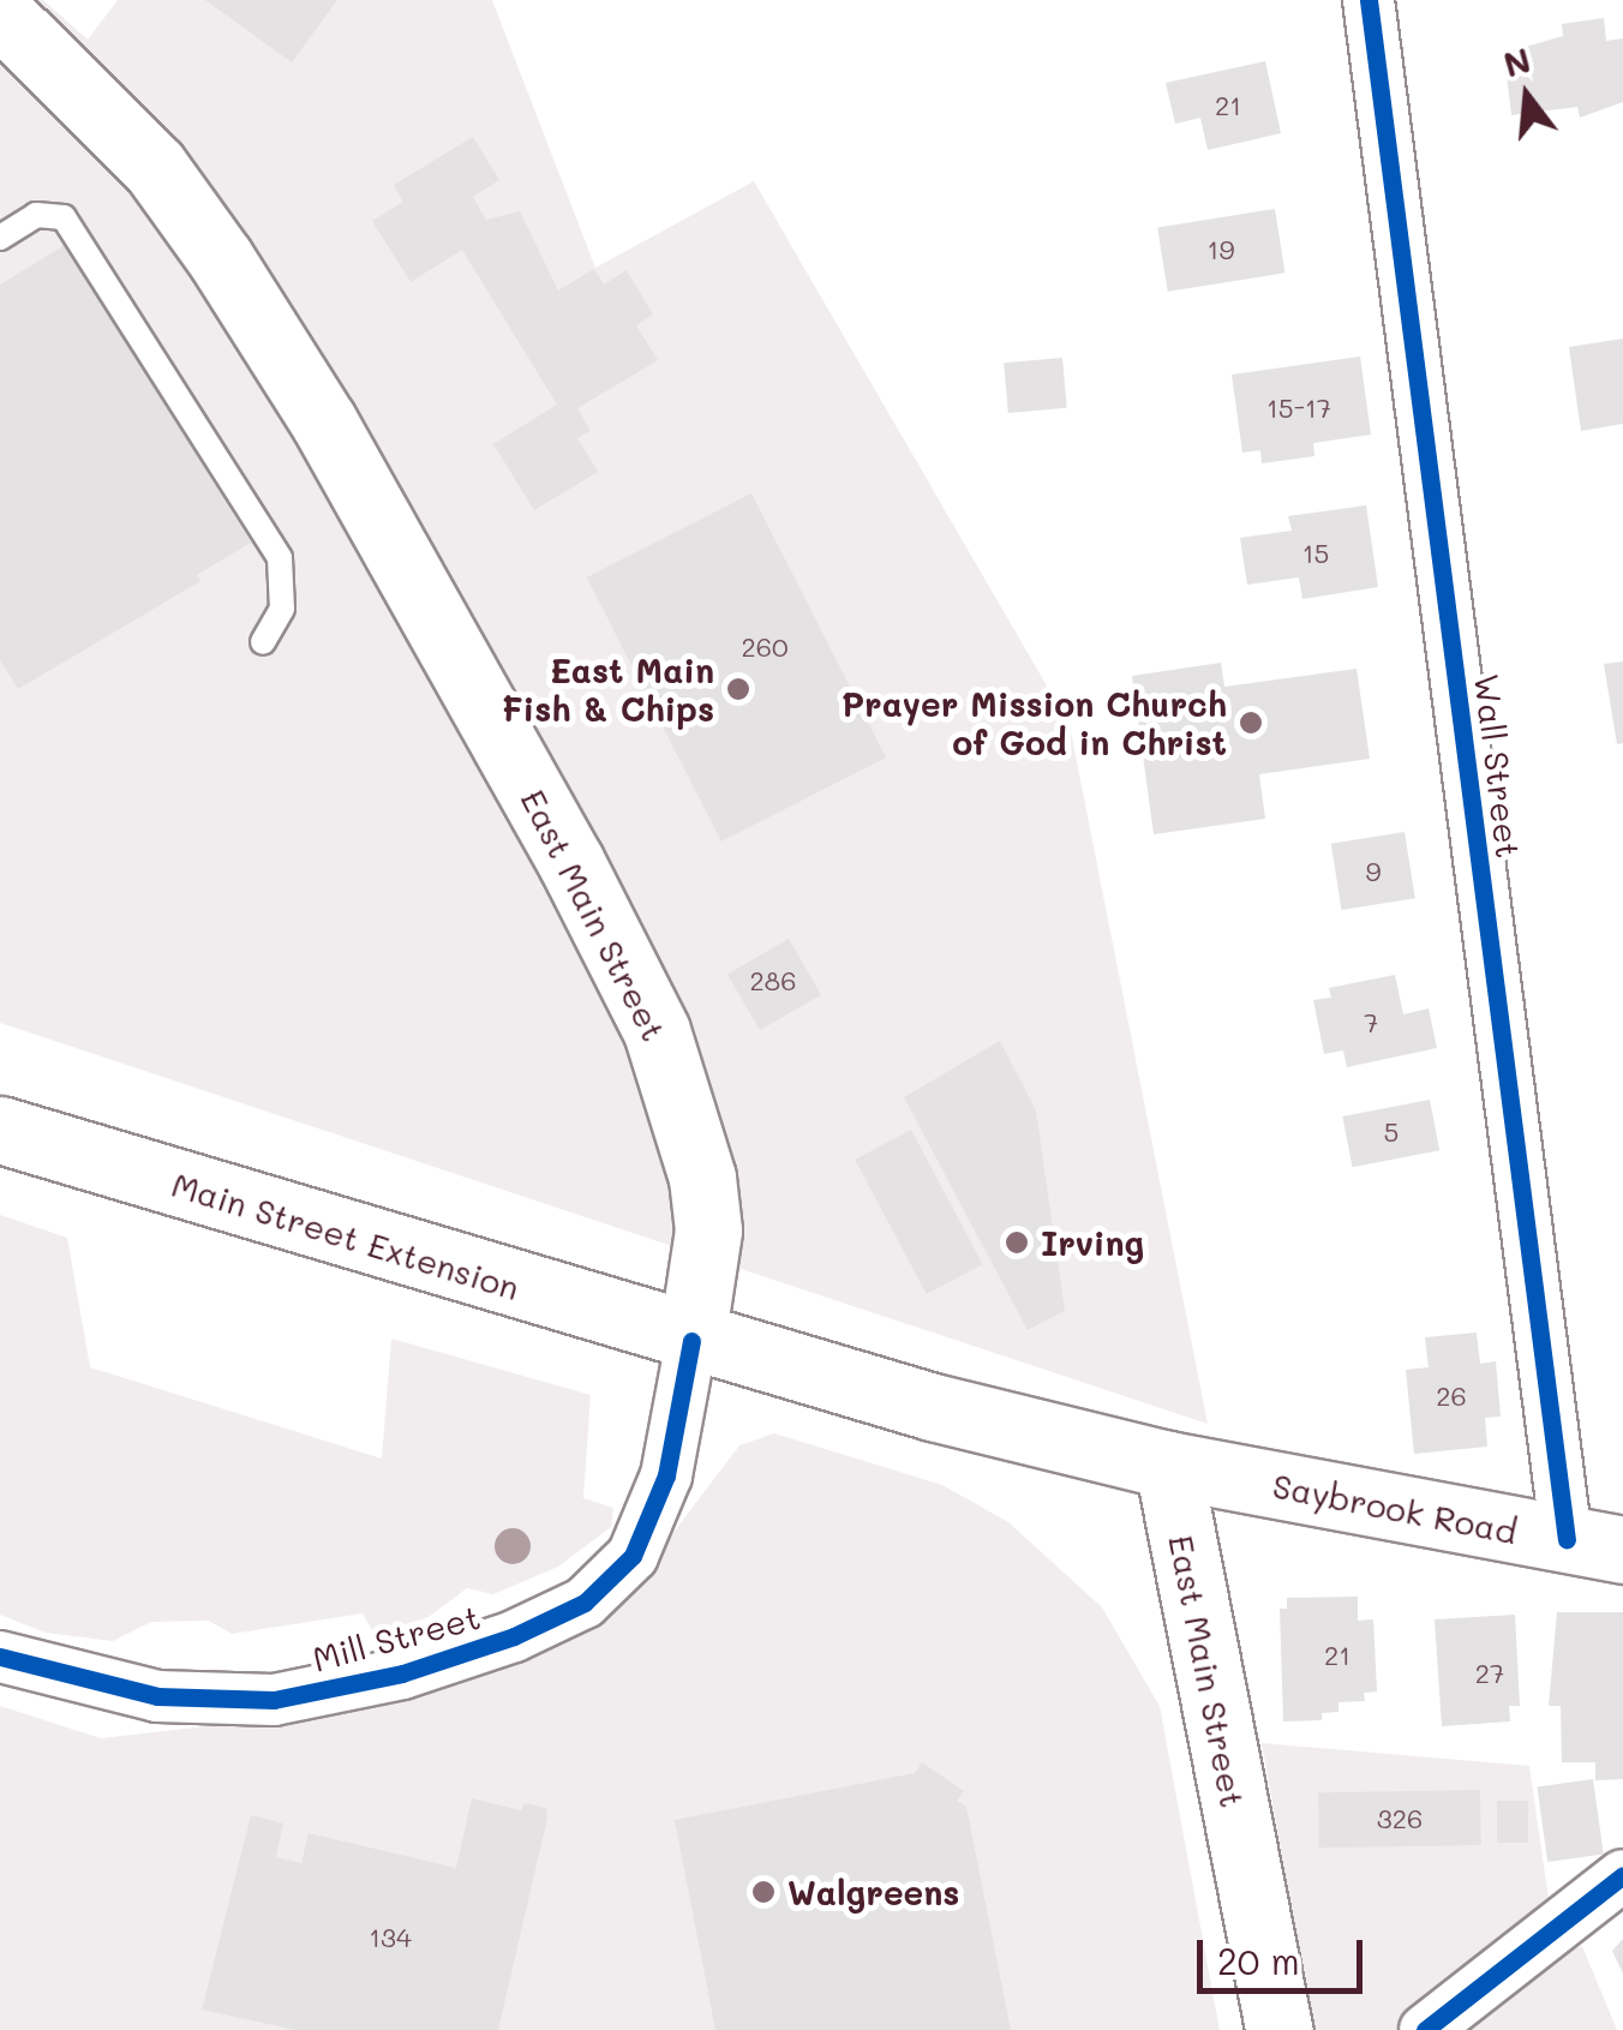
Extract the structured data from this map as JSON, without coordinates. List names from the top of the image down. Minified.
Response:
{"streets":{"main road":["East Main Street","Main Street Extension","Saybrook Road"],"street":["Wall Street","Mill Street"]},"crossings":[["Wall Street","Saybrook Road"],["East Main Street","Main Street Extension"],["East Main Street","Saybrook Road"],["East Main Street","Mill Street"],["Main Street Extension","Mill Street"]],"places":["East Main Fish & Chips","Prayer Mission Church of God in Christ","Irving","Walgreens"],"house_numbers":["21","19","15-17","15","260","9","286","7","5","26","21","27","326","134"],"scale_bar":"20 m","north":"top"}
